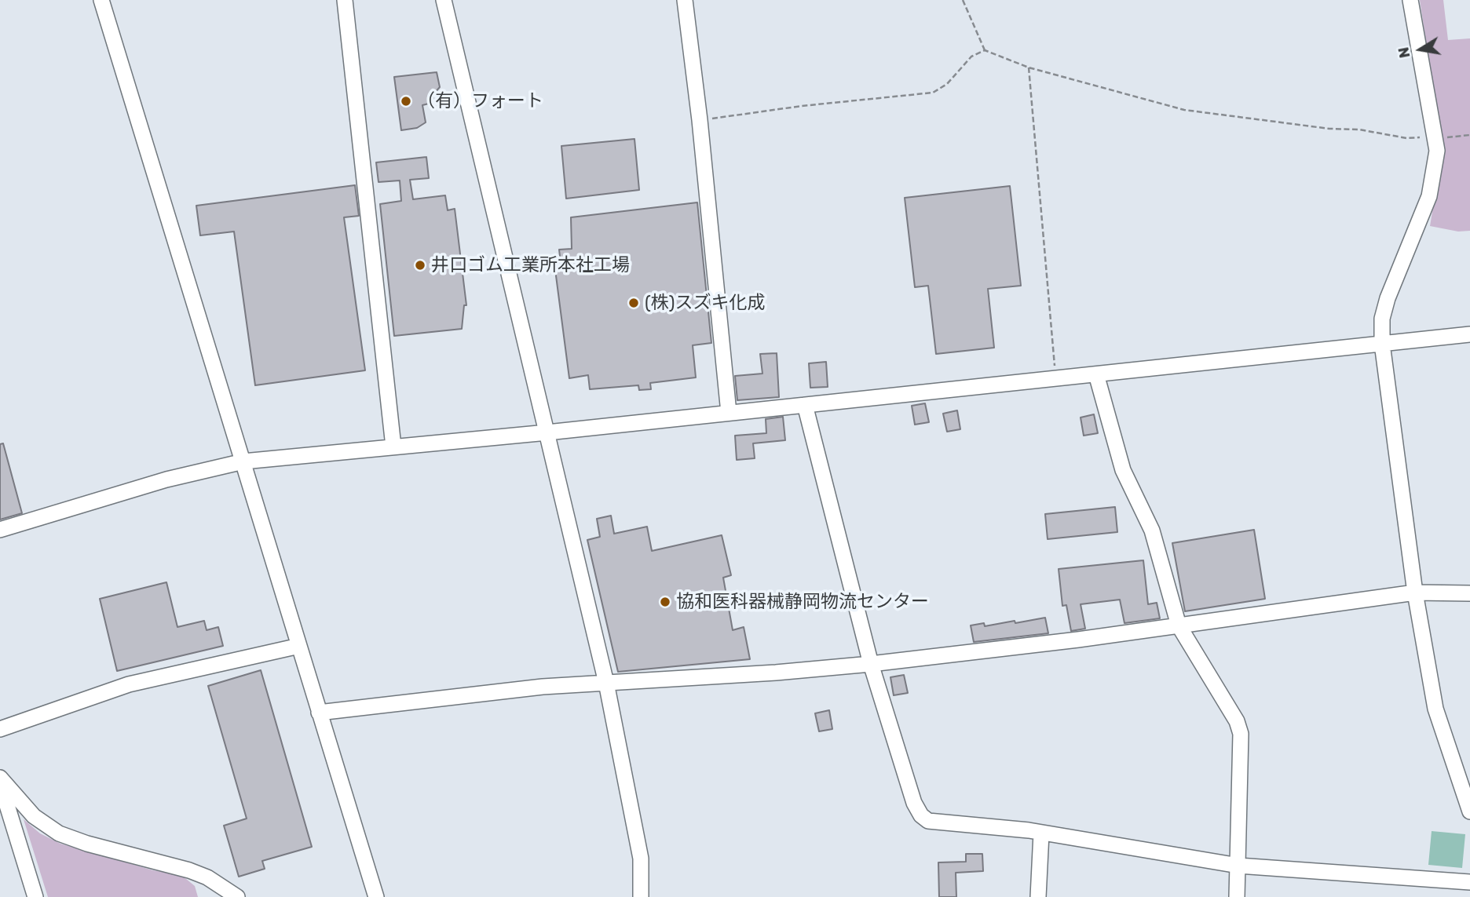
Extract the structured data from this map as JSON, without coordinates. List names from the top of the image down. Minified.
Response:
{"places":["（有）フォート","井口ゴム工業所本社工場","(株)スズキ化成","協和医科器械静岡物流センター"],"north":"left"}
